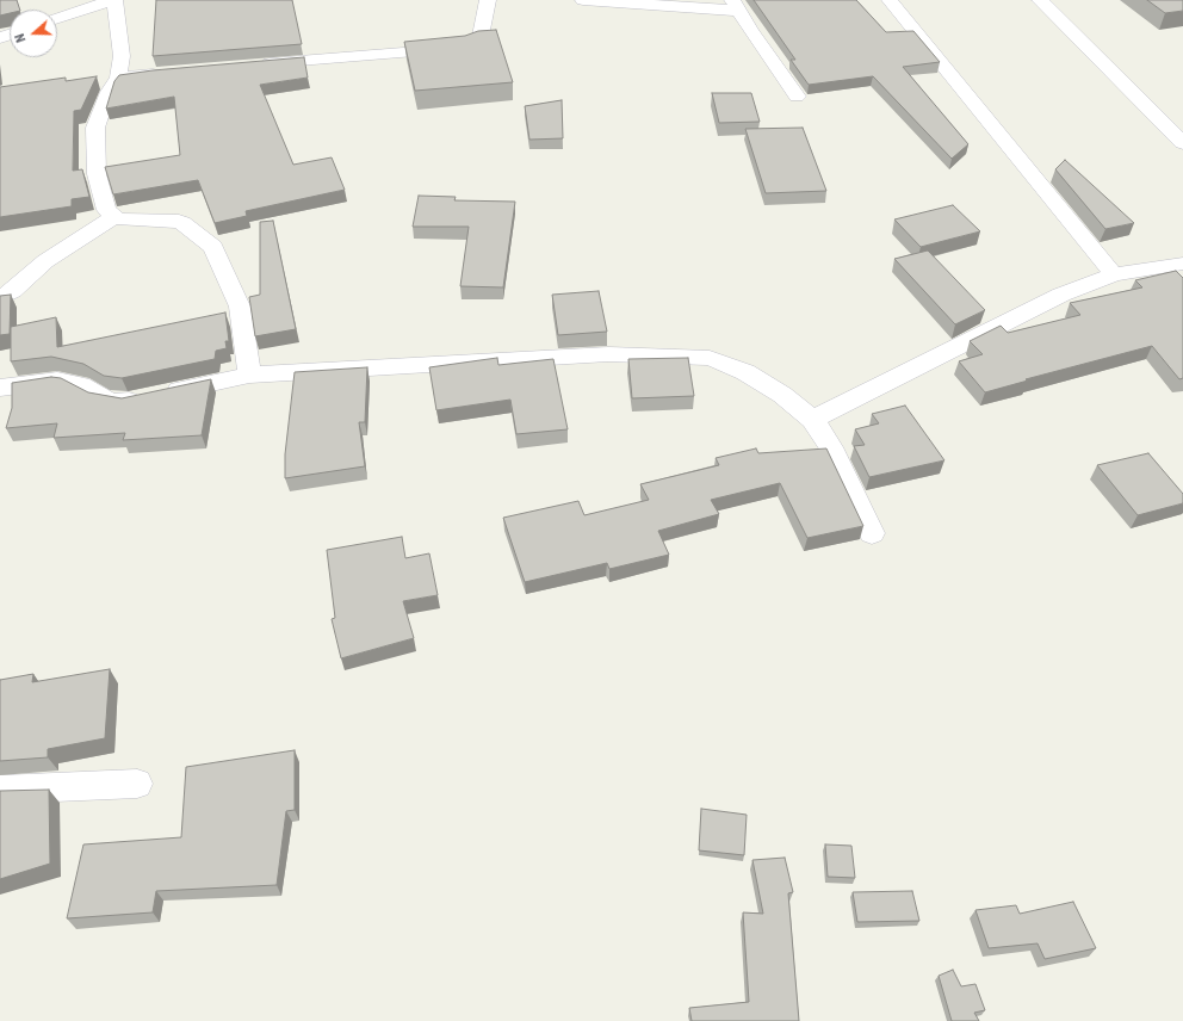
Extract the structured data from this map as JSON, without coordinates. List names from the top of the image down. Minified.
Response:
{"north":"left"}
